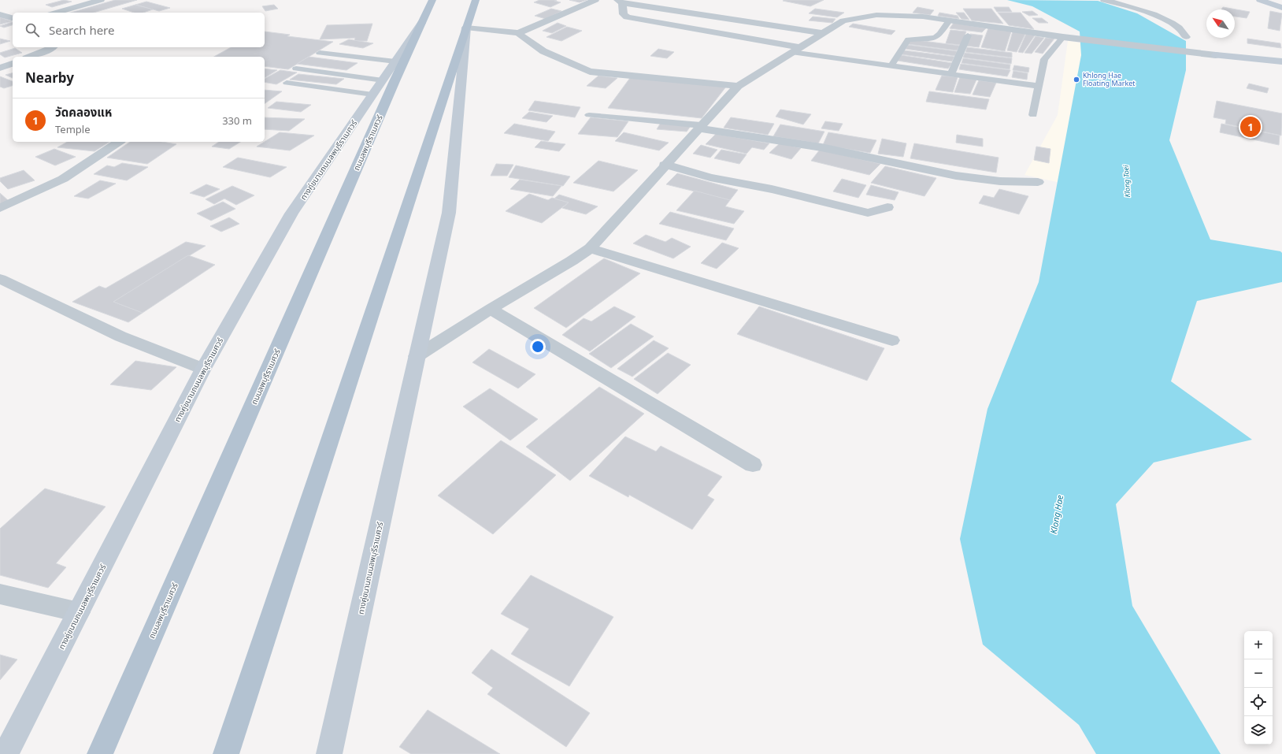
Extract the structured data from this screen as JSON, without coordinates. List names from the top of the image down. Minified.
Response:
{"streets":{"main road":["ถนนลพบุรีราเมศวร์","ทางคู่ขนานถนนลพบุรีราเมศวร์"]},"crossings":[["ถนนลพบุรีราเมศวร์","ทางคู่ขนานถนนลพบุรีราเมศวร์"]],"water":["Klong Toei","Klong Hae"],"places":["Khlong Hae Floating Market"],"north":"top left","page":{"search":"Search here","heading":"Nearby","list":[{"mark":"1","name":"วัดคลองแห","note":"Temple","value":"330 m"}],"pins":"1","map_buttons":["+","−"]}}
